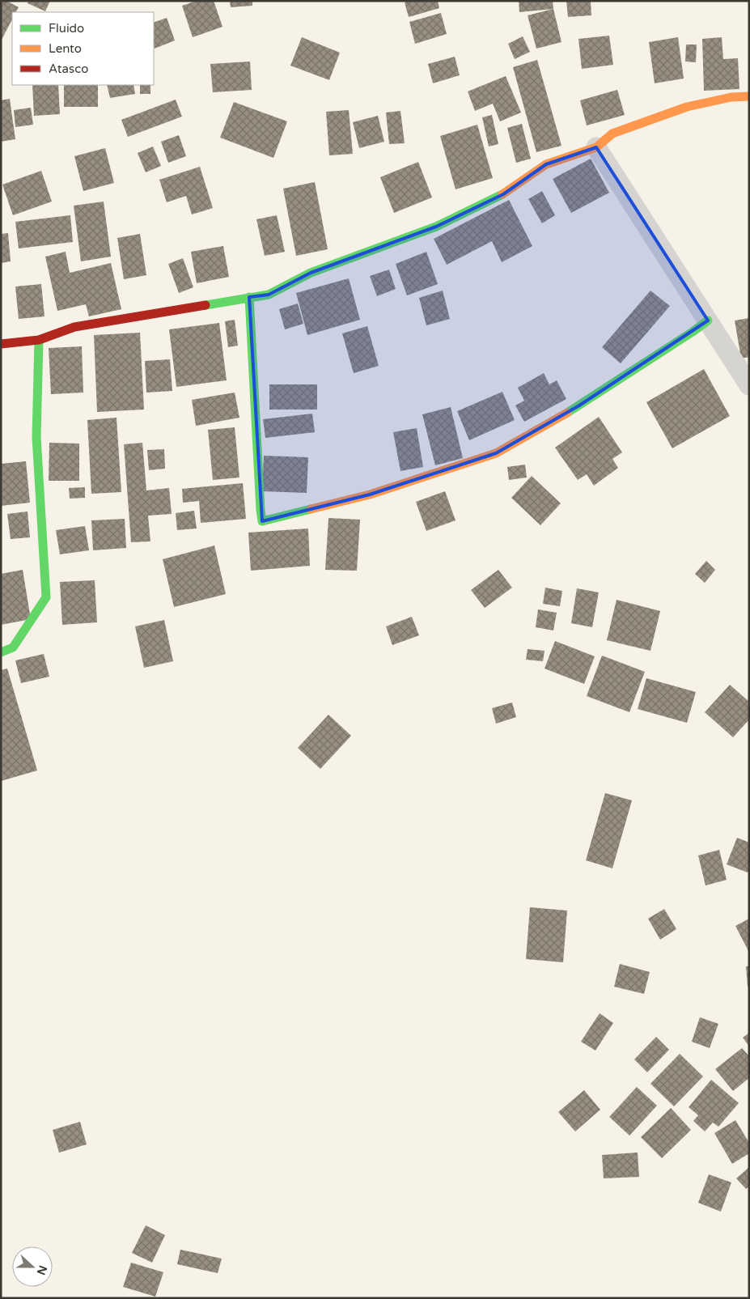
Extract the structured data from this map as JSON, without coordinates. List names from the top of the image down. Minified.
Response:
{"legend":["Fluido","Lento","Atasco"],"north":"right"}
